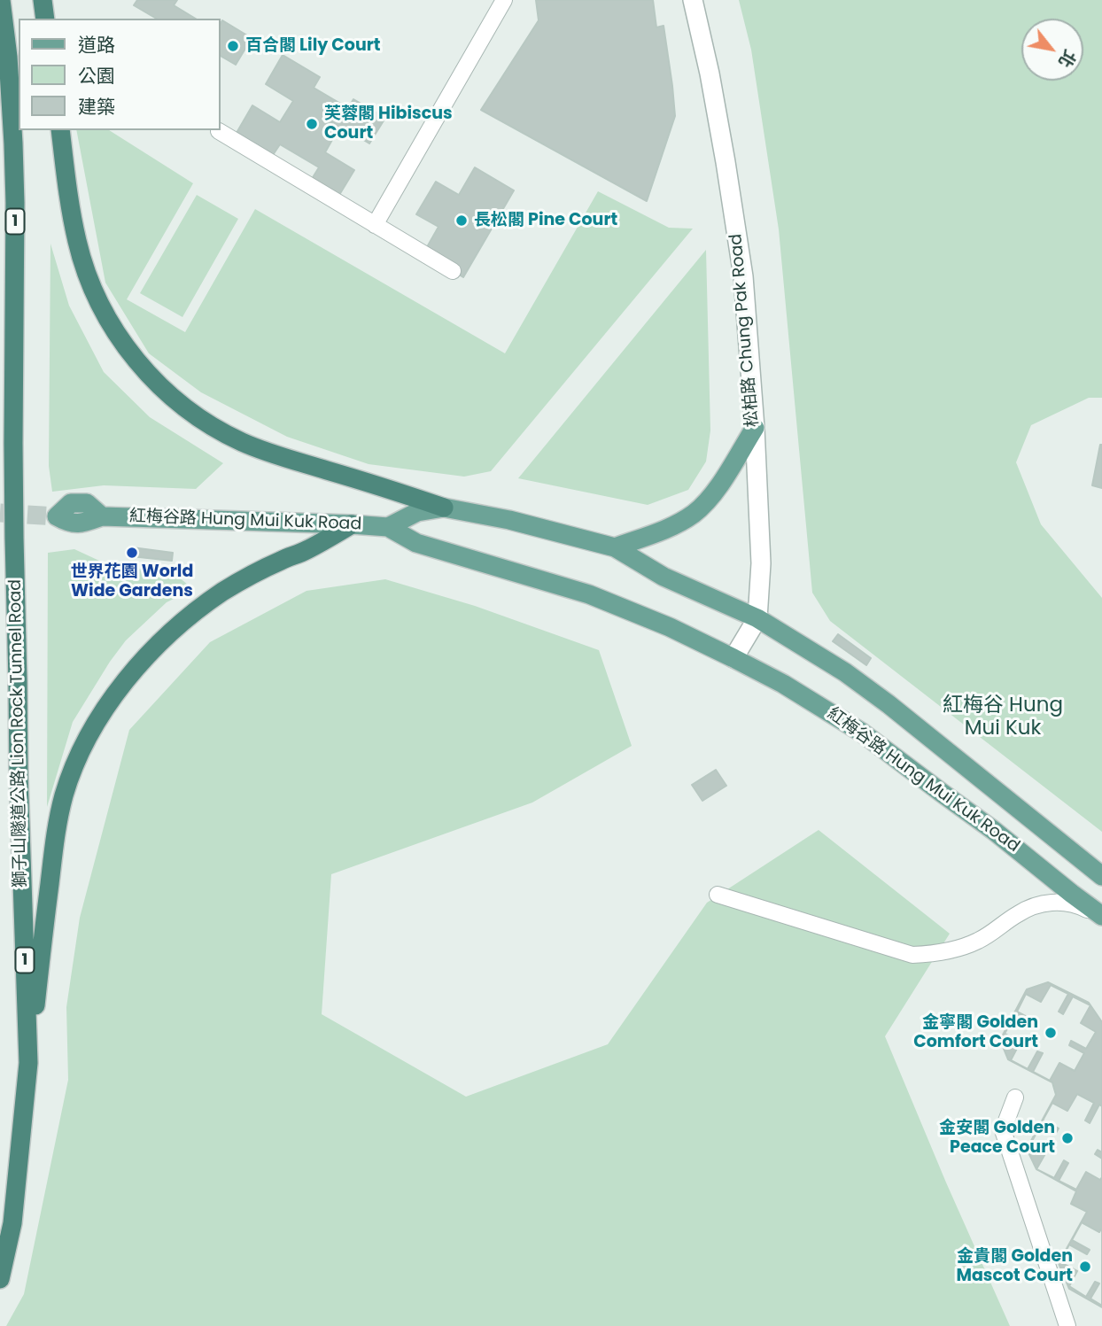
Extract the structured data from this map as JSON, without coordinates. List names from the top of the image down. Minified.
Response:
{"streets":{"highway":["1","獅子山隧道公路 Lion Rock Tunnel Road"],"main road":["紅梅谷路 Hung Mui Kuk Road"],"street":["松柏路 Chung Pak Road"]},"crossings":[["松柏路 Chung Pak Road","紅梅谷路 Hung Mui Kuk Road"]],"districts":["紅梅谷 Hung Mui Kuk"],"places":["百合閣 Lily Court","芙蓉閣 Hibiscus Court","長松閣 Pine Court","世界花園 World Wide Gardens","金寧閣 Golden Comfort Court","金安閣 Golden Peace Court","金貴閣 Golden Mascot Court"],"legend":["道路","公園","建築"],"north":"bottom right"}
